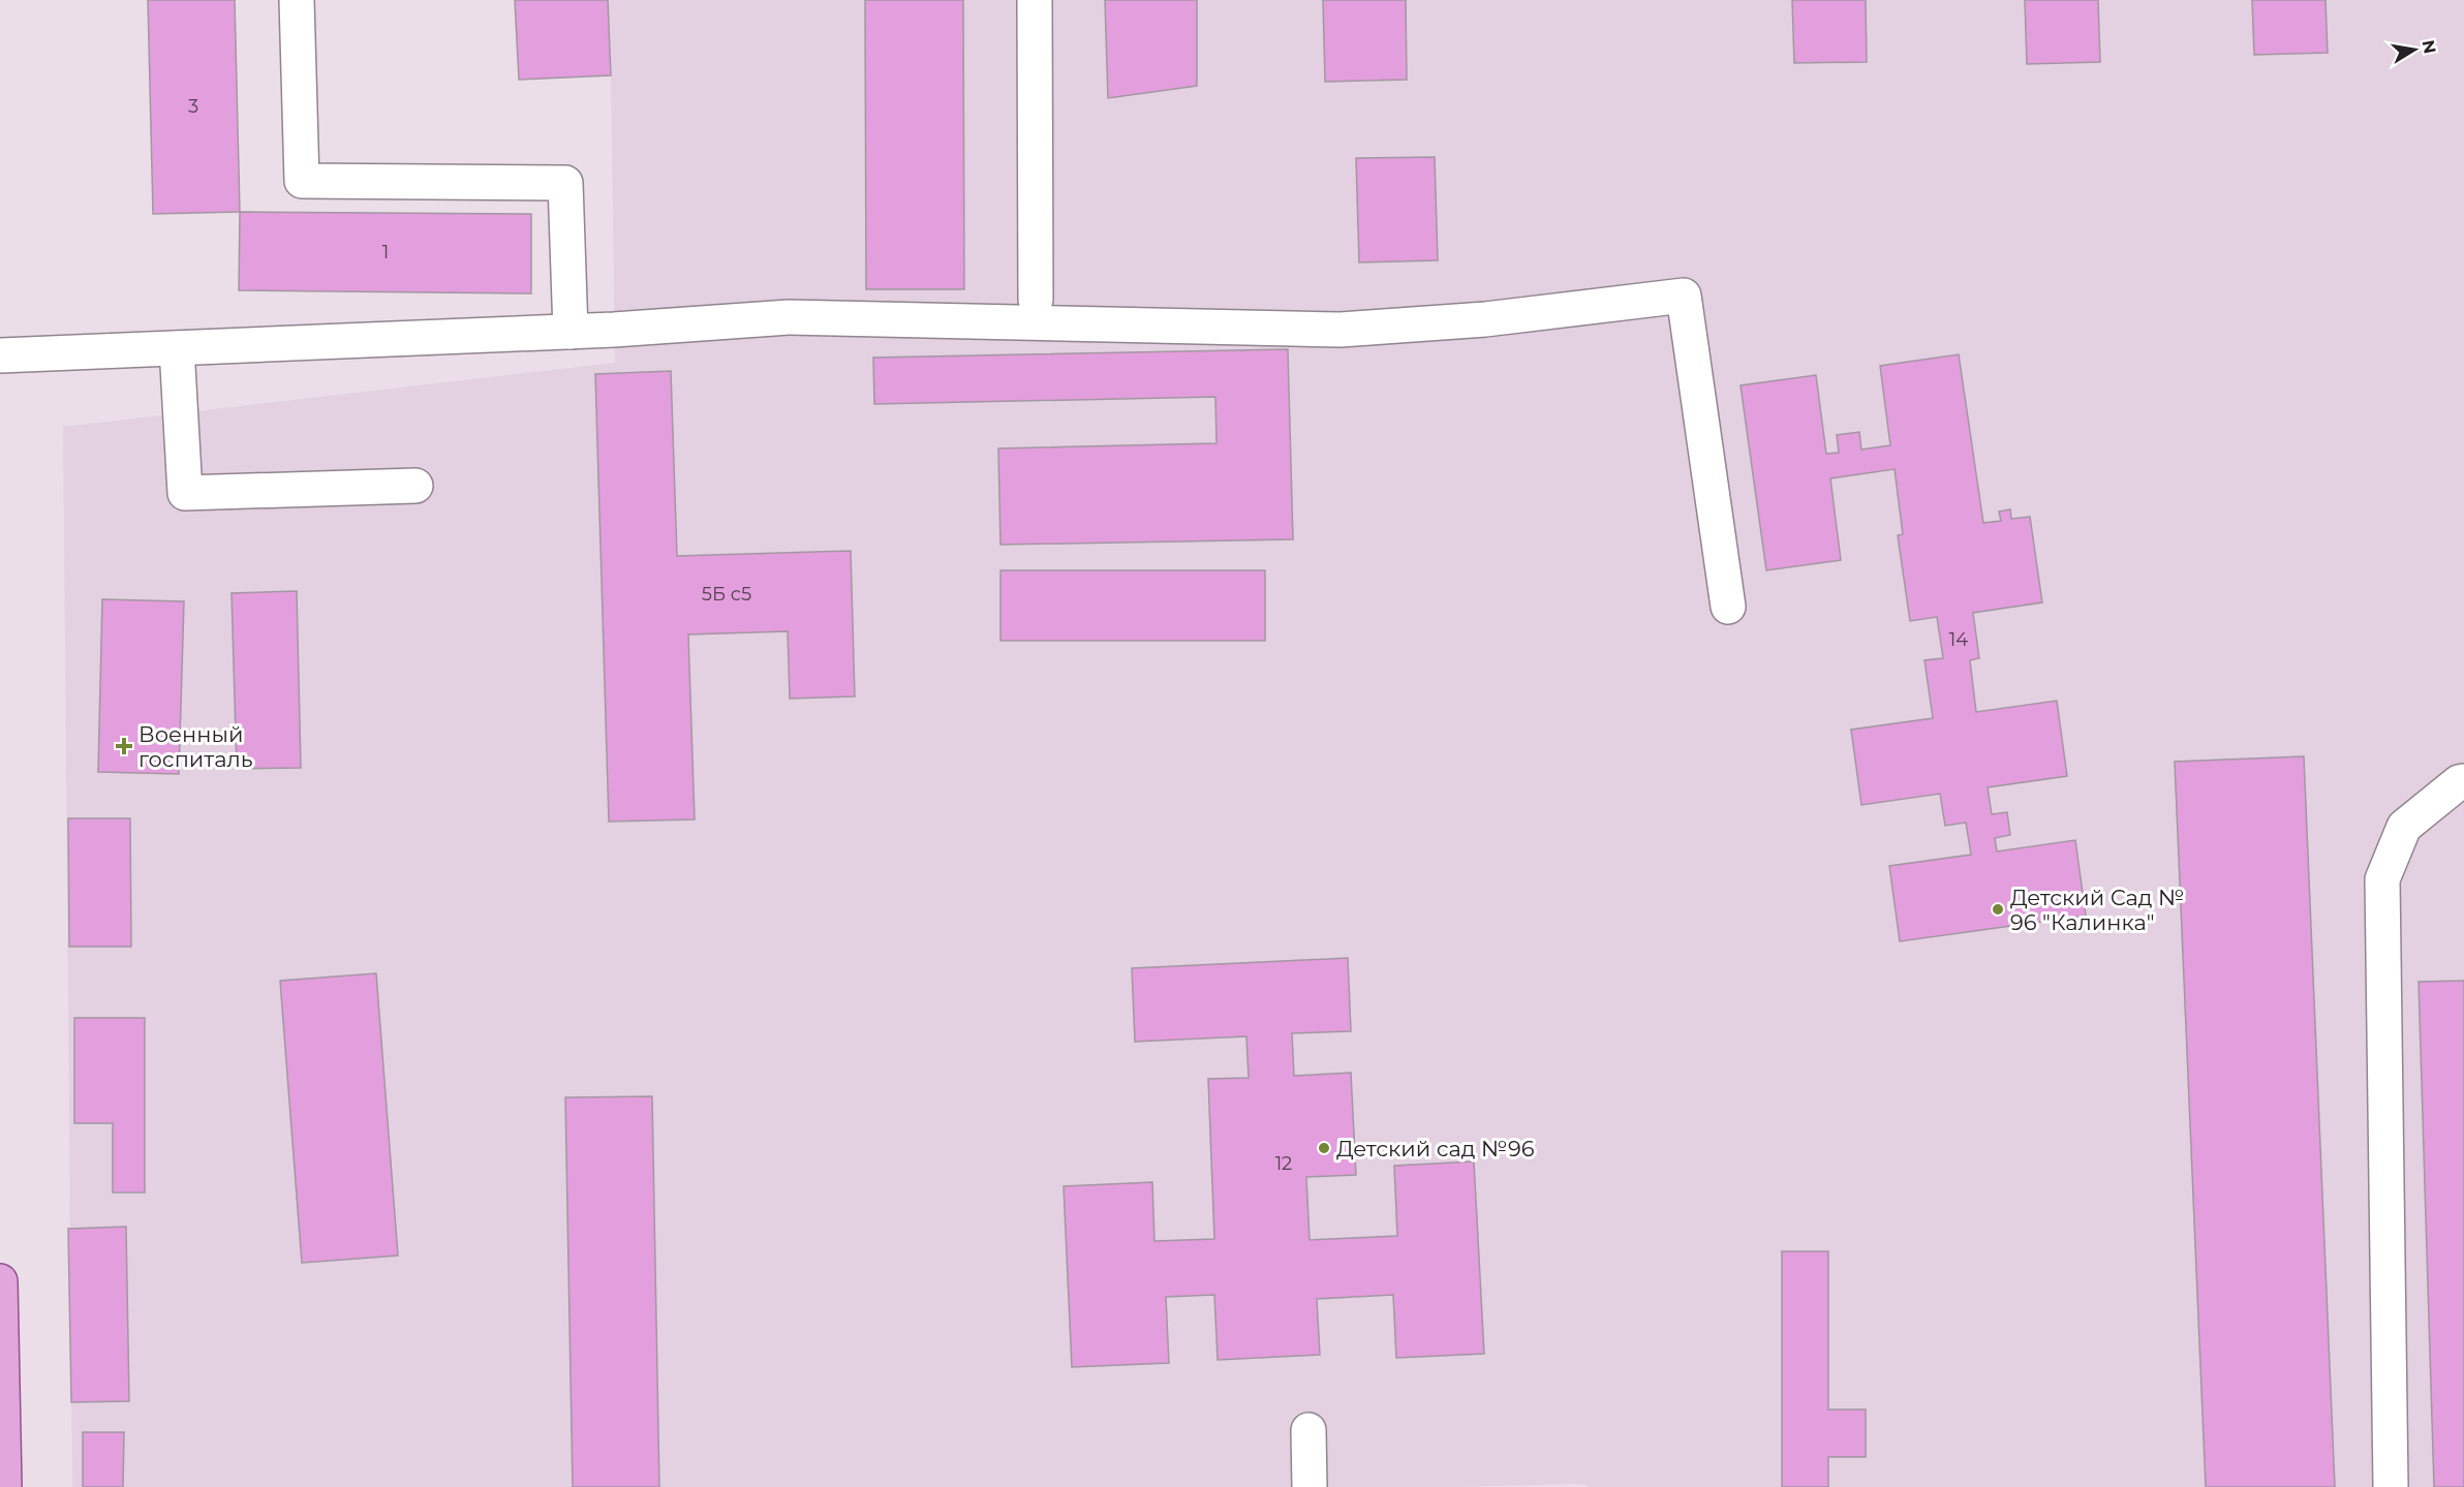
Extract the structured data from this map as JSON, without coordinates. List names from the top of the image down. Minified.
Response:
{"places":{"health":["Военный госпиталь"],"other":["Детский Сад № 96 \"Калинка\"","Детский сад №96"]},"house_numbers":["3","1","5Б с5","14","12"],"north":"right"}
